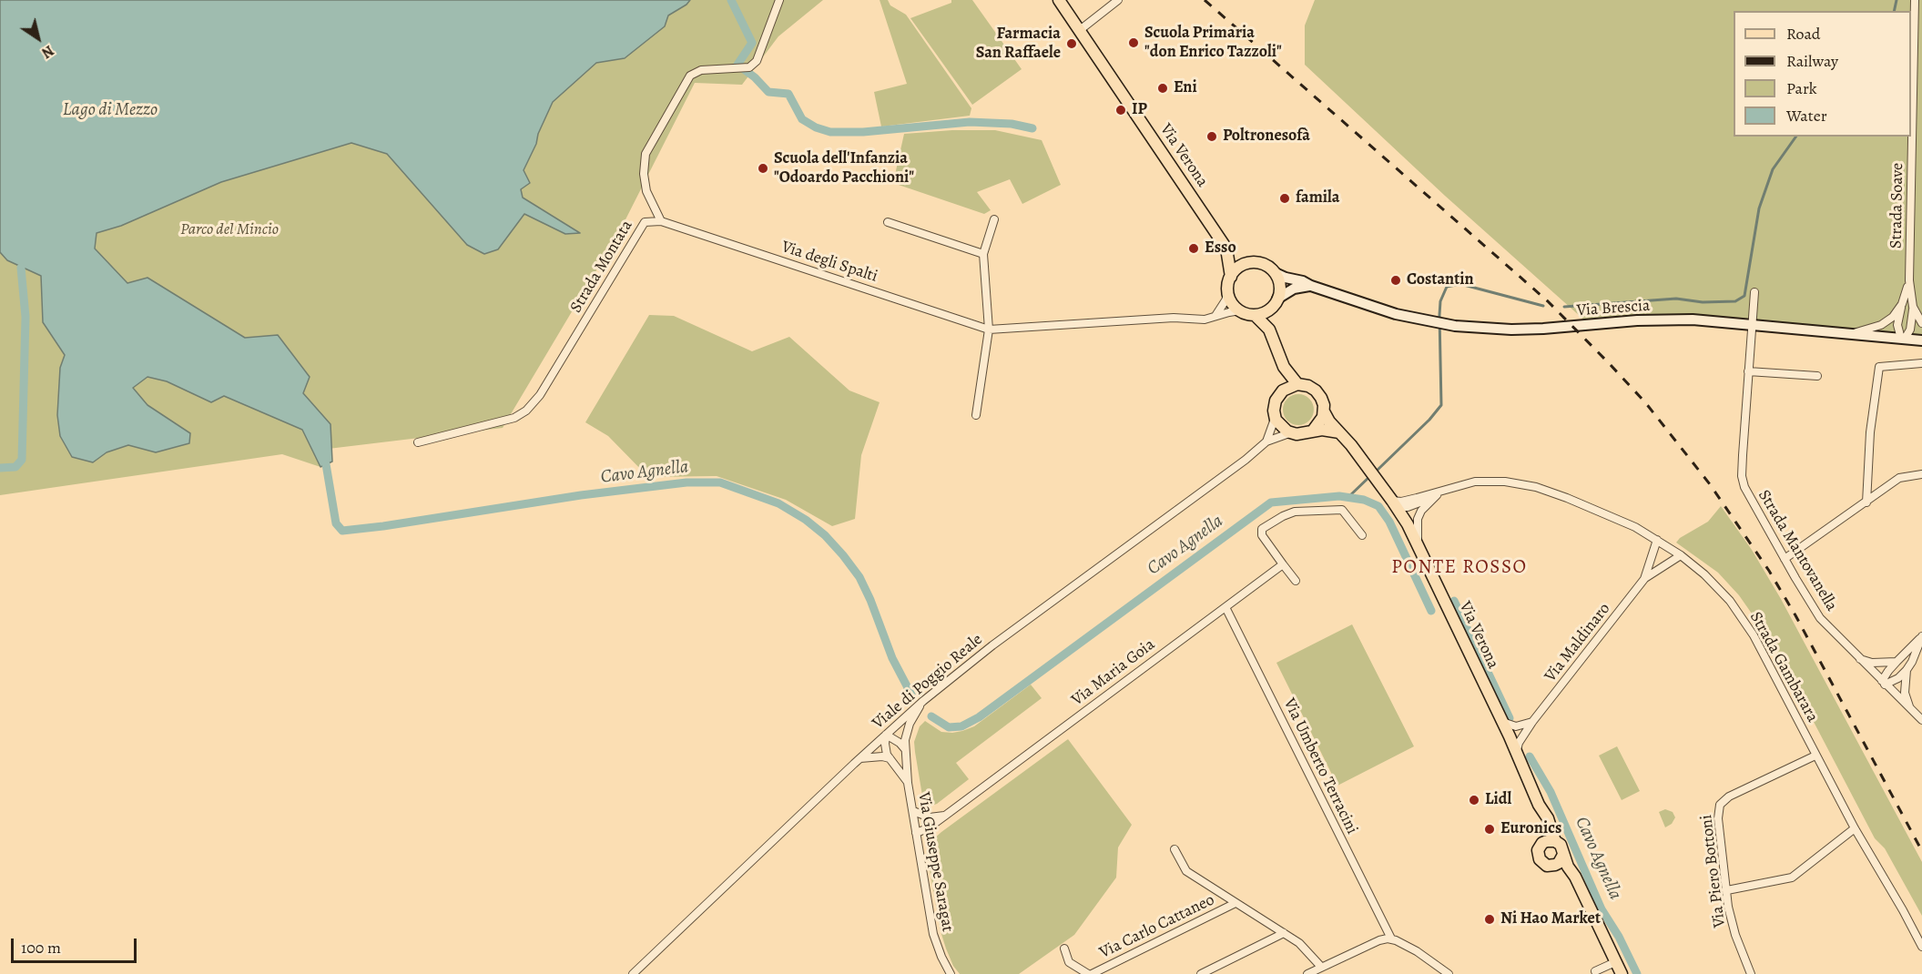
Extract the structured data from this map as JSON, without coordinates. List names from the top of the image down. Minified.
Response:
{"streets":{"main road":["Via Verona","Via Brescia"],"street":["Strada Soave","Via degli Spalti","Strada Montata","Strada Mantovanella","Via Maldinaro","Strada Gambarara","Via Maria Goia","Viale di Poggio Reale","Via Umberto Terracini","Via Giuseppe Saragat","Via Piero Bottoni","Via Carlo Cattaneo"]},"crossings":[["Via Verona","Via degli Spalti"],["Via Verona","Via Brescia"],["Via Verona","Via Maldinaro"],["Via Verona","Strada Gambarara"],["Via Verona","Viale di Poggio Reale"],["Via degli Spalti","Strada Montata"],["Via degli Spalti","Via Brescia"],["Via Brescia","Strada Mantovanella"],["Via Maldinaro","Strada Gambarara"],["Strada Gambarara","Via Piero Bottoni"],["Via Maria Goia","Via Umberto Terracini"],["Via Maria Goia","Via Giuseppe Saragat"],["Viale di Poggio Reale","Via Giuseppe Saragat"]],"districts":["PONTE ROSSO"],"water":["Lago di Mezzo","Cavo Agnella"],"parks":["Parco del Mincio"],"places":["Scuola Primaria \"don Enrico Tazzoli\"","Farmacia San Raffaele","Eni","IP","Poltronesofà","Scuola dell'Infanzia \"Odoardo Pacchioni\"","famila","Esso","Costantin","Lidl","Euronics","Ni Hao Market"],"legend":["Road","Railway","Park","Water"],"scale_bar":"100 m","north":"bottom right"}
